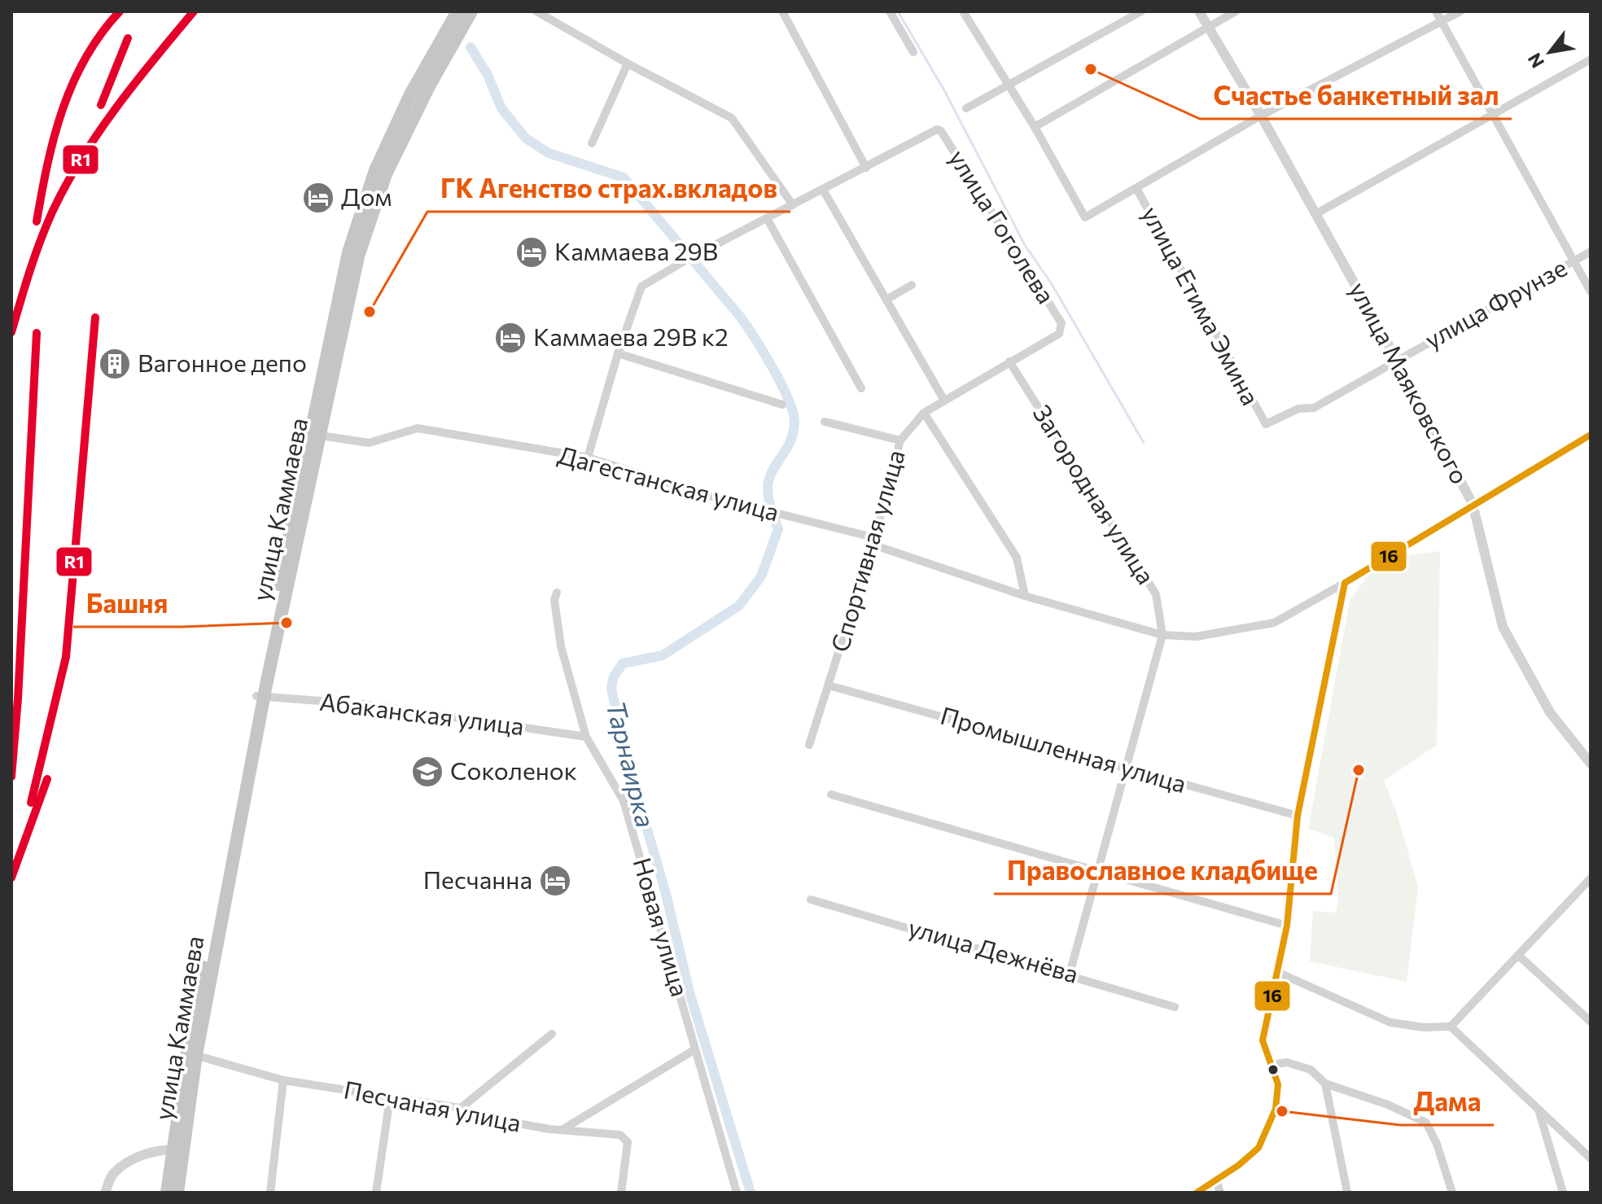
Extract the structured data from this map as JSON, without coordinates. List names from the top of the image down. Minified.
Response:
{"streets":{"main road":["улица Каммаева"],"street":["улица Гоголева","улица Фрунзе","улица Етима Эмина","улица Маяковского","Дагестанская улица","Загородная улица","Спортивная улица","Абаканская улица","Промышленная улица","Новая улица","улица Дежнёва","Песчаная улица"]},"crossings":[["улица Гоголева","Спортивная улица"],["улица Фрунзе","улица Етима Эмина"],["улица Фрунзе","улица Маяковского"],["улица Маяковского","Дагестанская улица"],["Дагестанская улица","Загородная улица"],["Дагестанская улица","улица Каммаева"],["Дагестанская улица","Спортивная улица"],["Загородная улица","Спортивная улица"],["Загородная улица","Промышленная улица"],["Загородная улица","улица Дежнёва"],["улица Каммаева","Абаканская улица"],["улица Каммаева","Песчаная улица"],["Спортивная улица","Промышленная улица"],["Абаканская улица","Новая улица"]],"water":["Тарнаирка"],"places":{"other":["Счастье банкетный зал","ГК Агенство страх.вкладов","Башня","Православное кладбище","Дама"],"hotel":["Дом","Каммаева 29В","Каммаева 29В к2","Песчанна"],"building":["Вагонное депо"],"school or university":["Соколенок"]},"lines":["transit line R1","transit line 16"],"north":"bottom left"}
